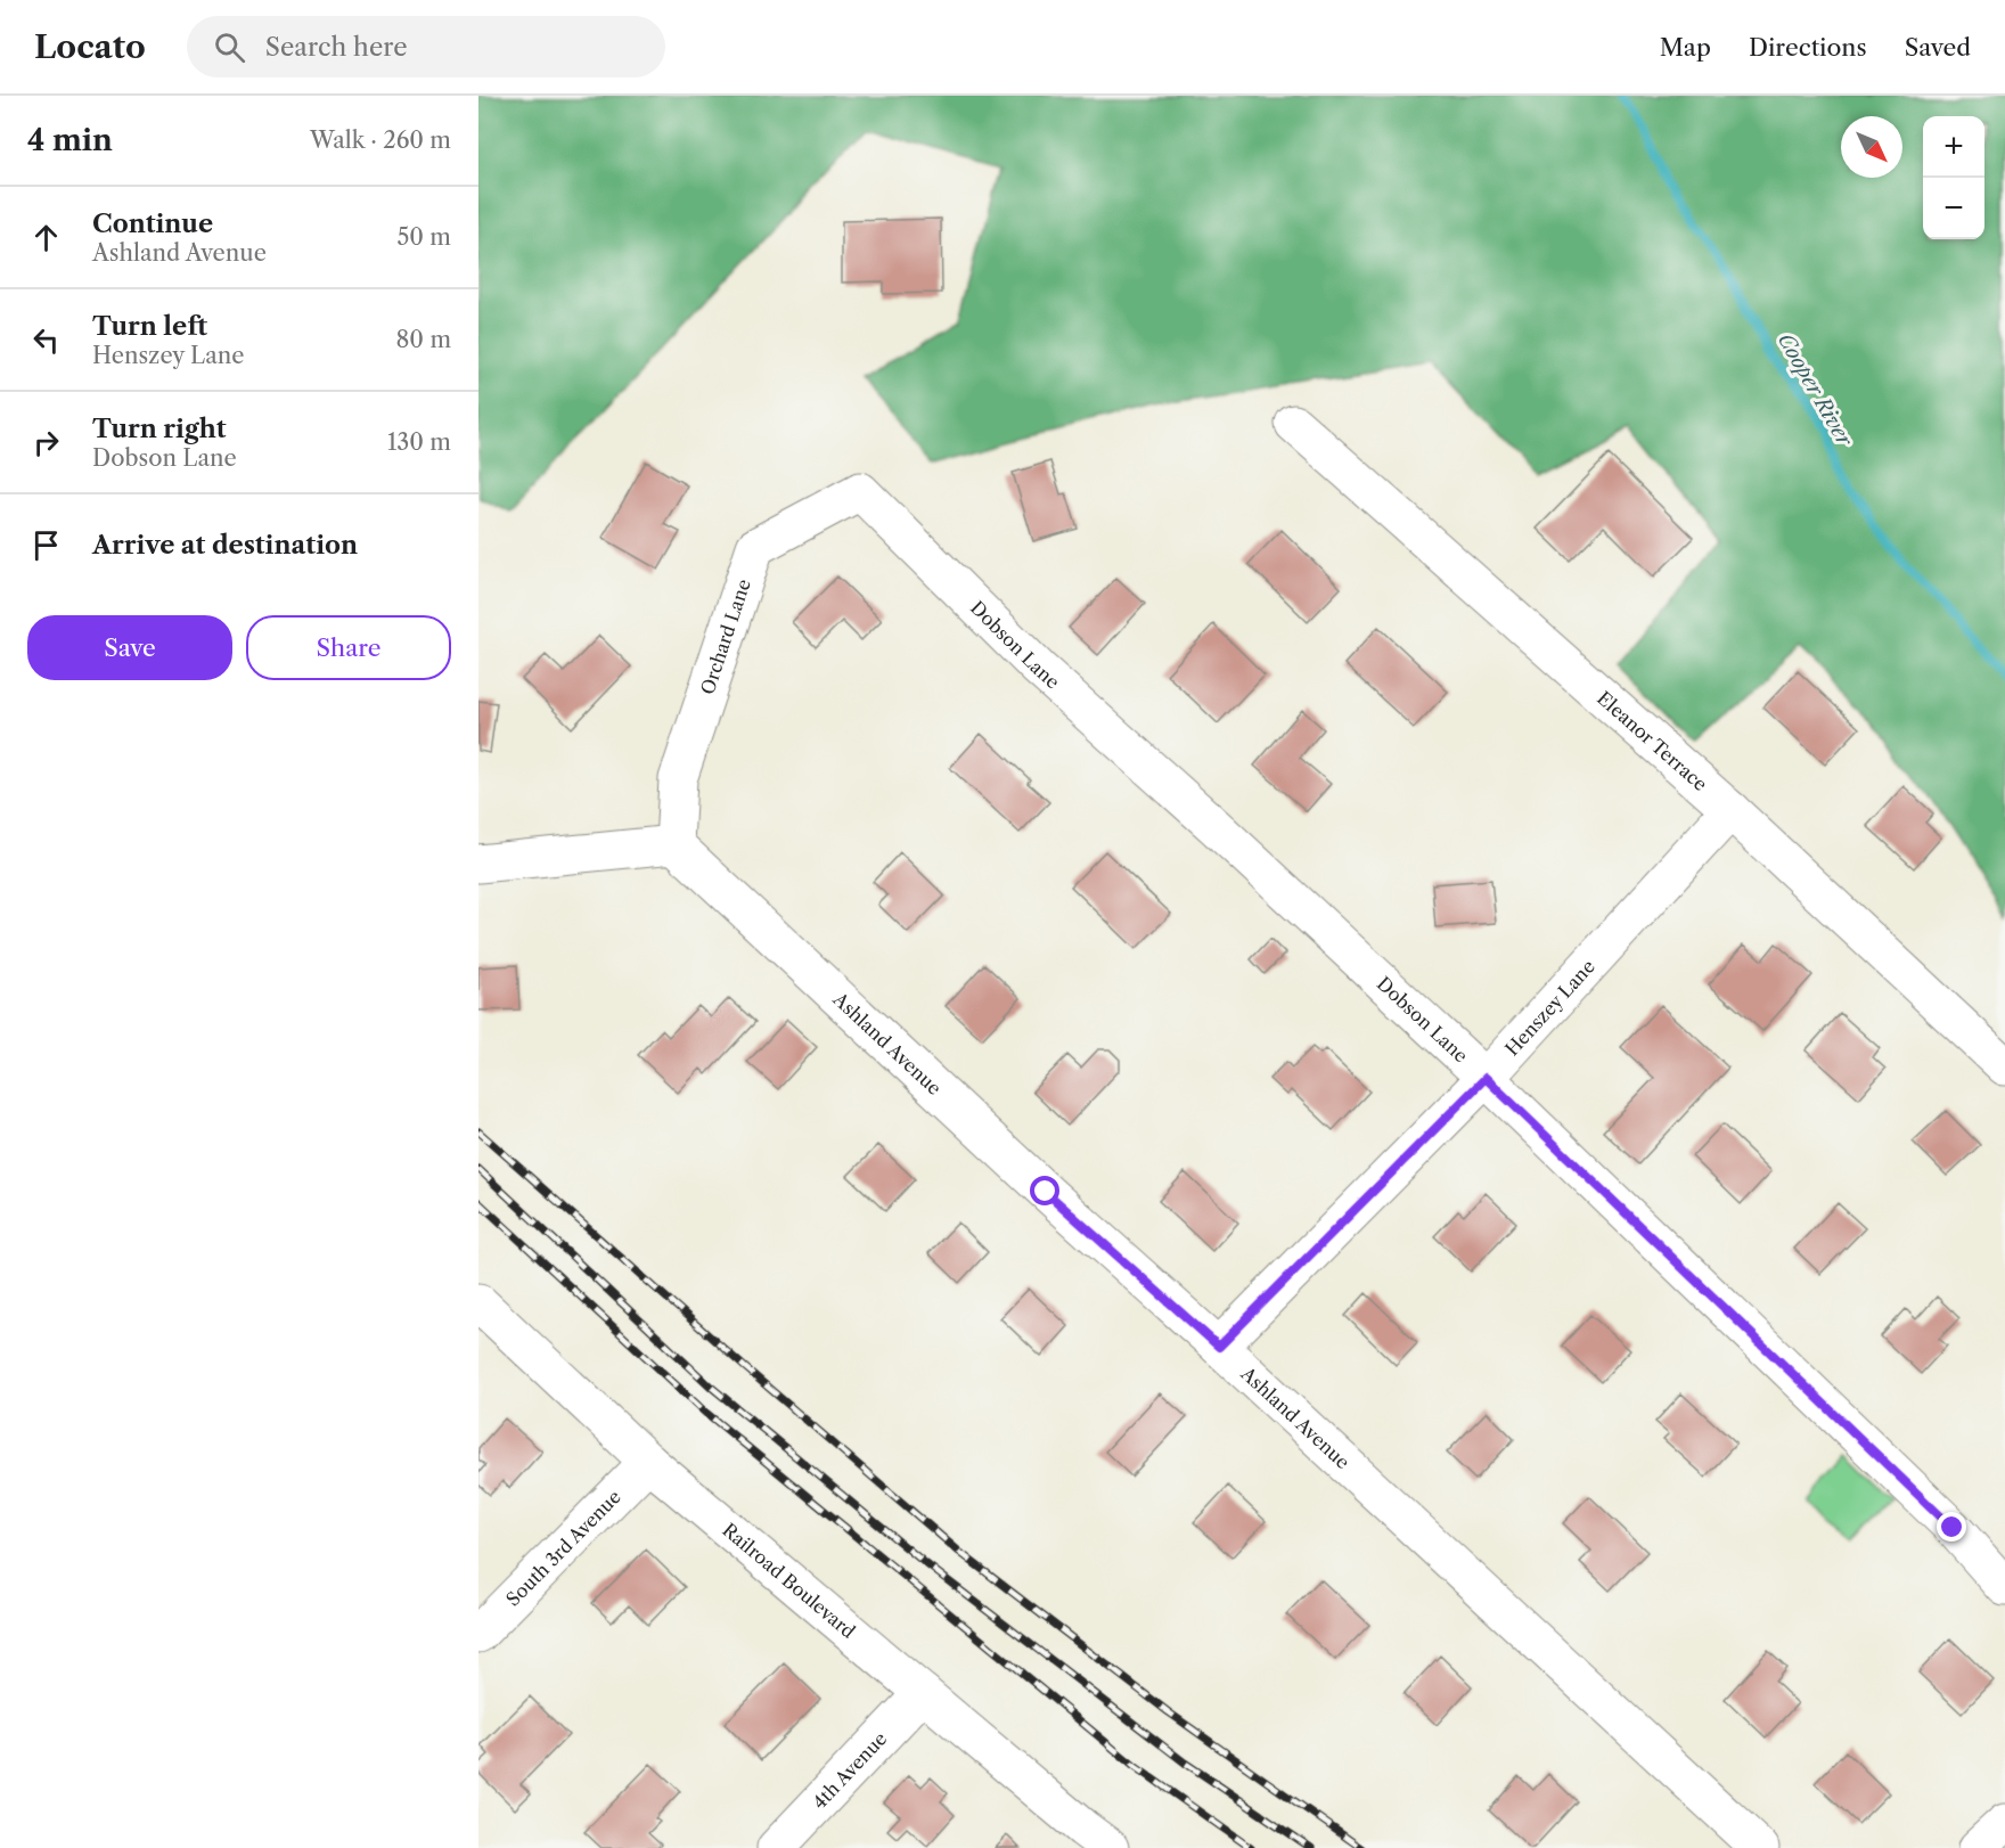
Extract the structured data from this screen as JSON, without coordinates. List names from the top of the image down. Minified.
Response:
{"streets":{"street":["Orchard Lane","Dobson Lane","Eleanor Terrace","Henszey Lane","Ashland Avenue","South 3rd Avenue","Railroad Boulevard","4th Avenue"]},"crossings":[["Orchard Lane","Dobson Lane"],["Orchard Lane","Ashland Avenue"],["Dobson Lane","Henszey Lane"],["Eleanor Terrace","Henszey Lane"],["Henszey Lane","Ashland Avenue"],["South 3rd Avenue","Railroad Boulevard"],["Railroad Boulevard","4th Avenue"]],"water":["Cooper River"],"north":"bottom right","page":{"header":"Locato","search":"Search here","nav":["Map","Directions","Saved"],"heading":["4 min","Walk · 260 m"],"map_buttons":["+","−"],"list":[["Continue","Ashland Avenue","50 m"],["Turn left","Henszey Lane","80 m"],["Turn right","Dobson Lane","130 m"],"Arrive at destination"],"buttons":["Save","Share"]}}
